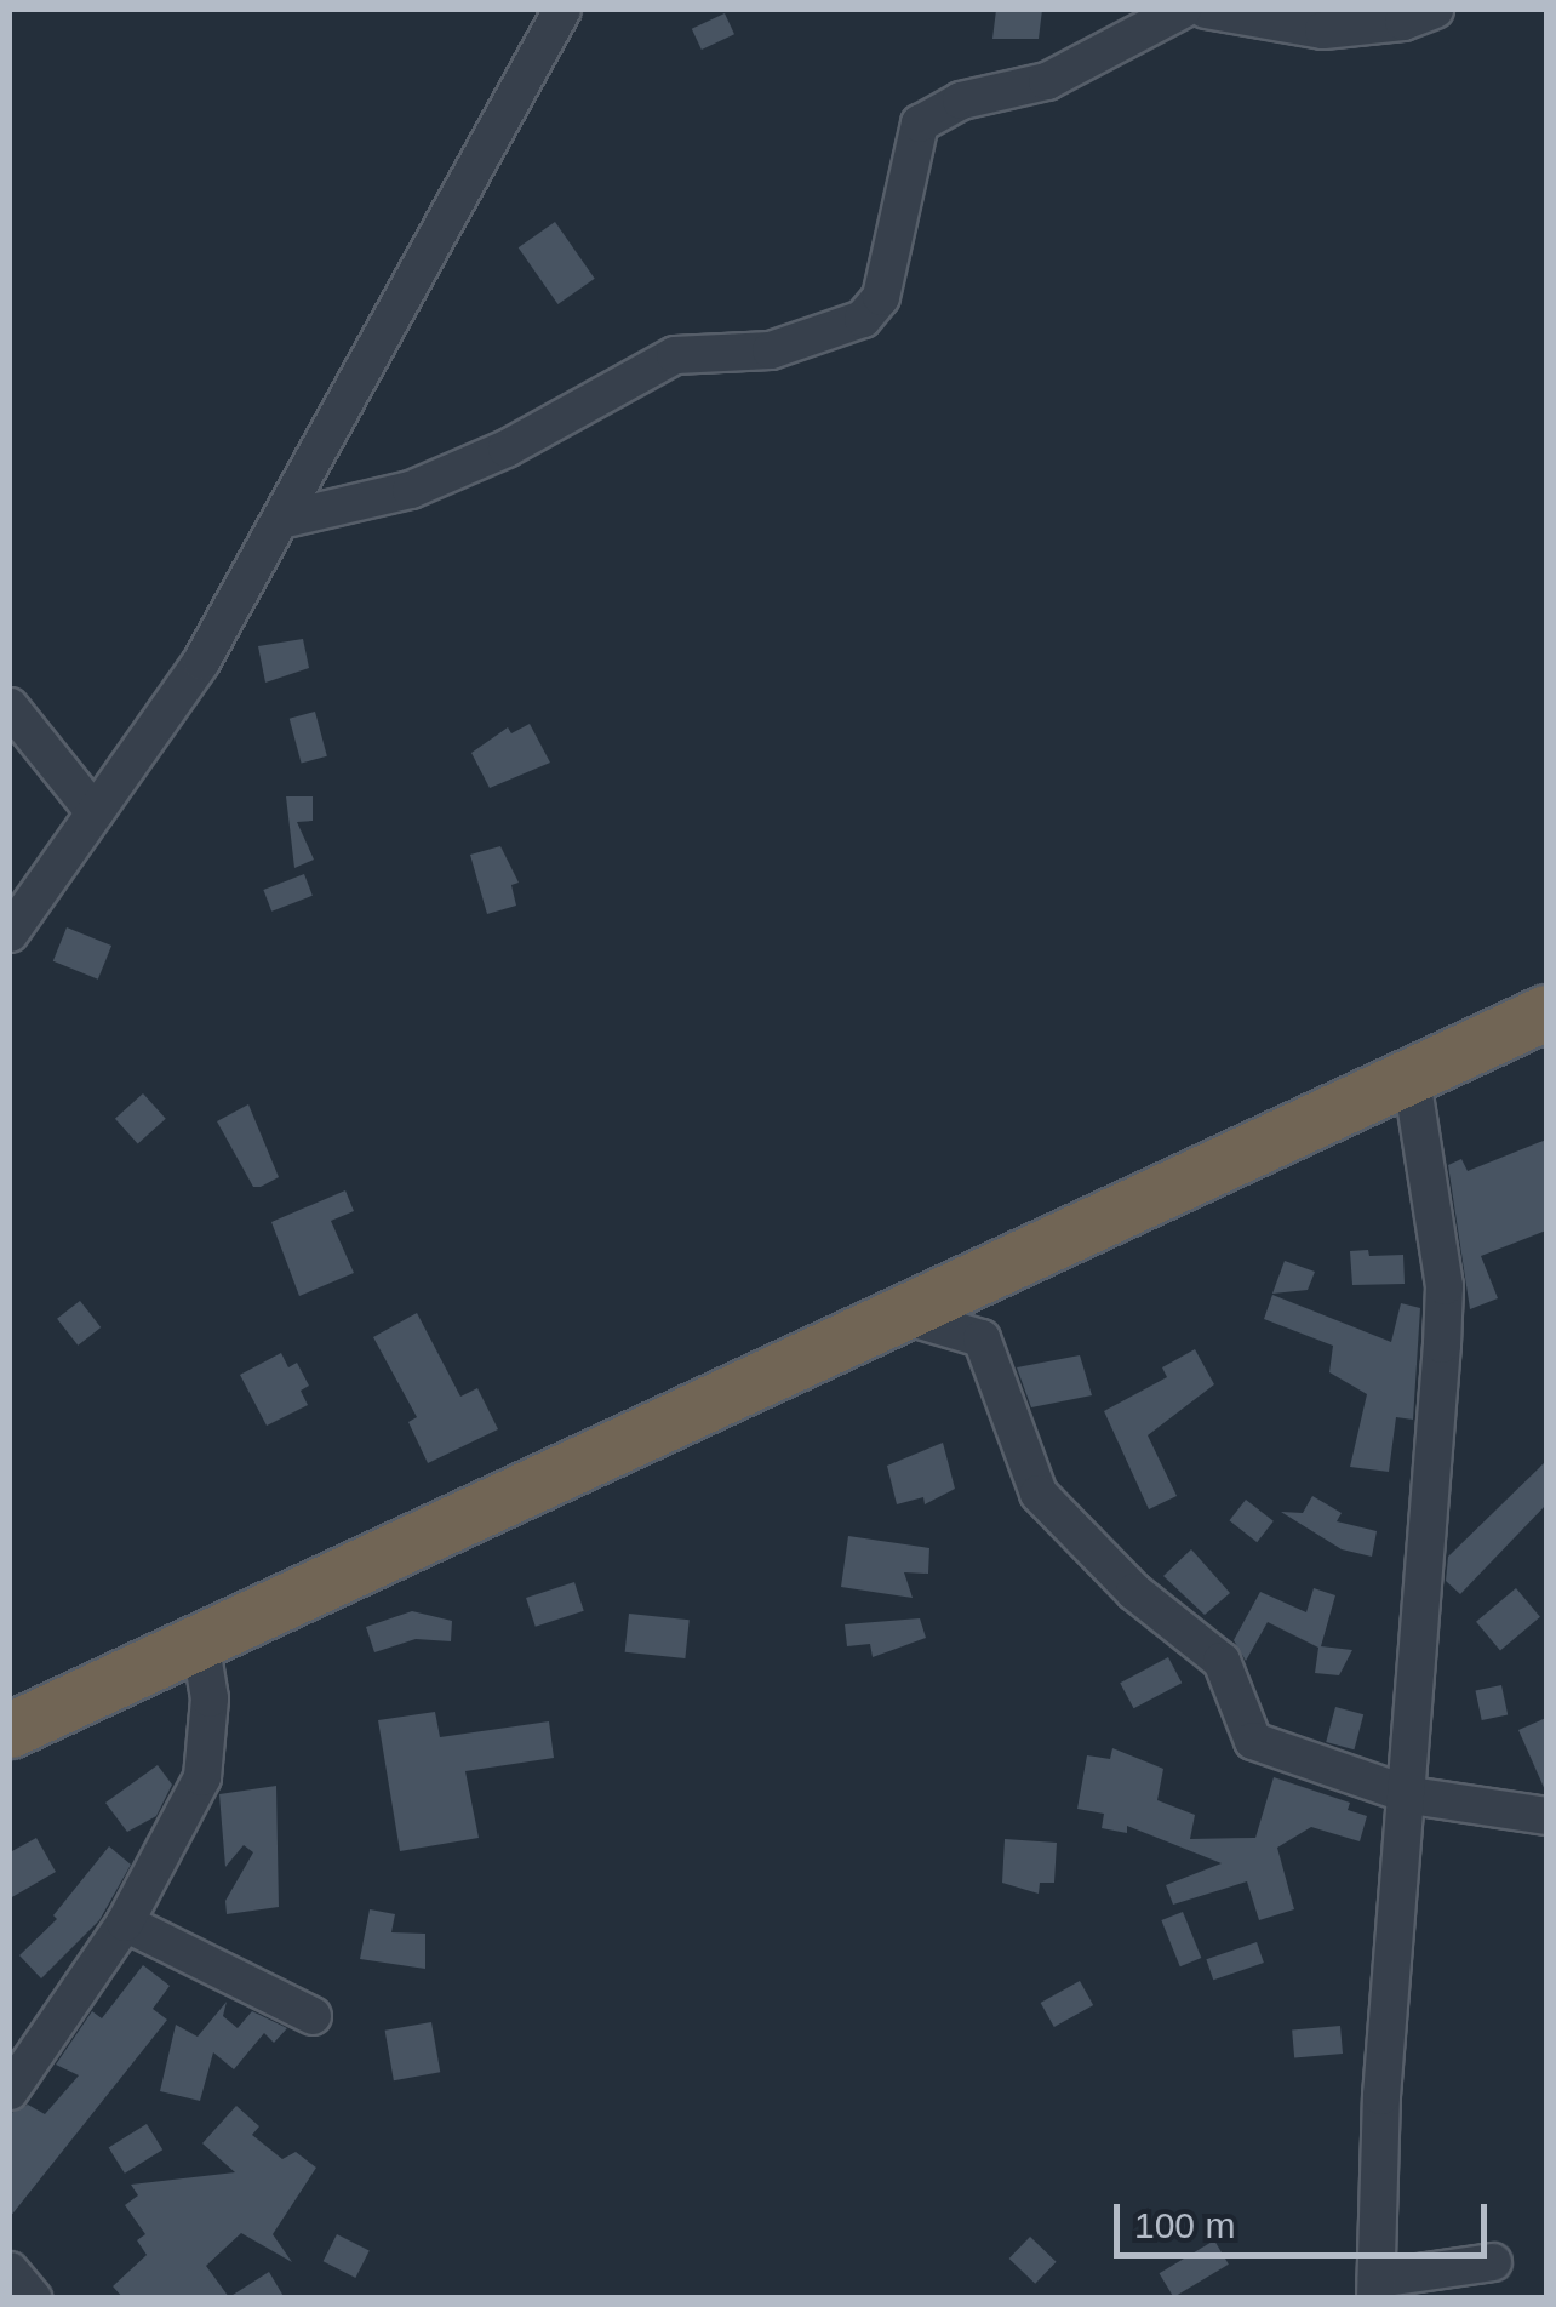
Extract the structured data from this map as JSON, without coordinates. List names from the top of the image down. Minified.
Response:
{"scale_bar":"100 m"}
